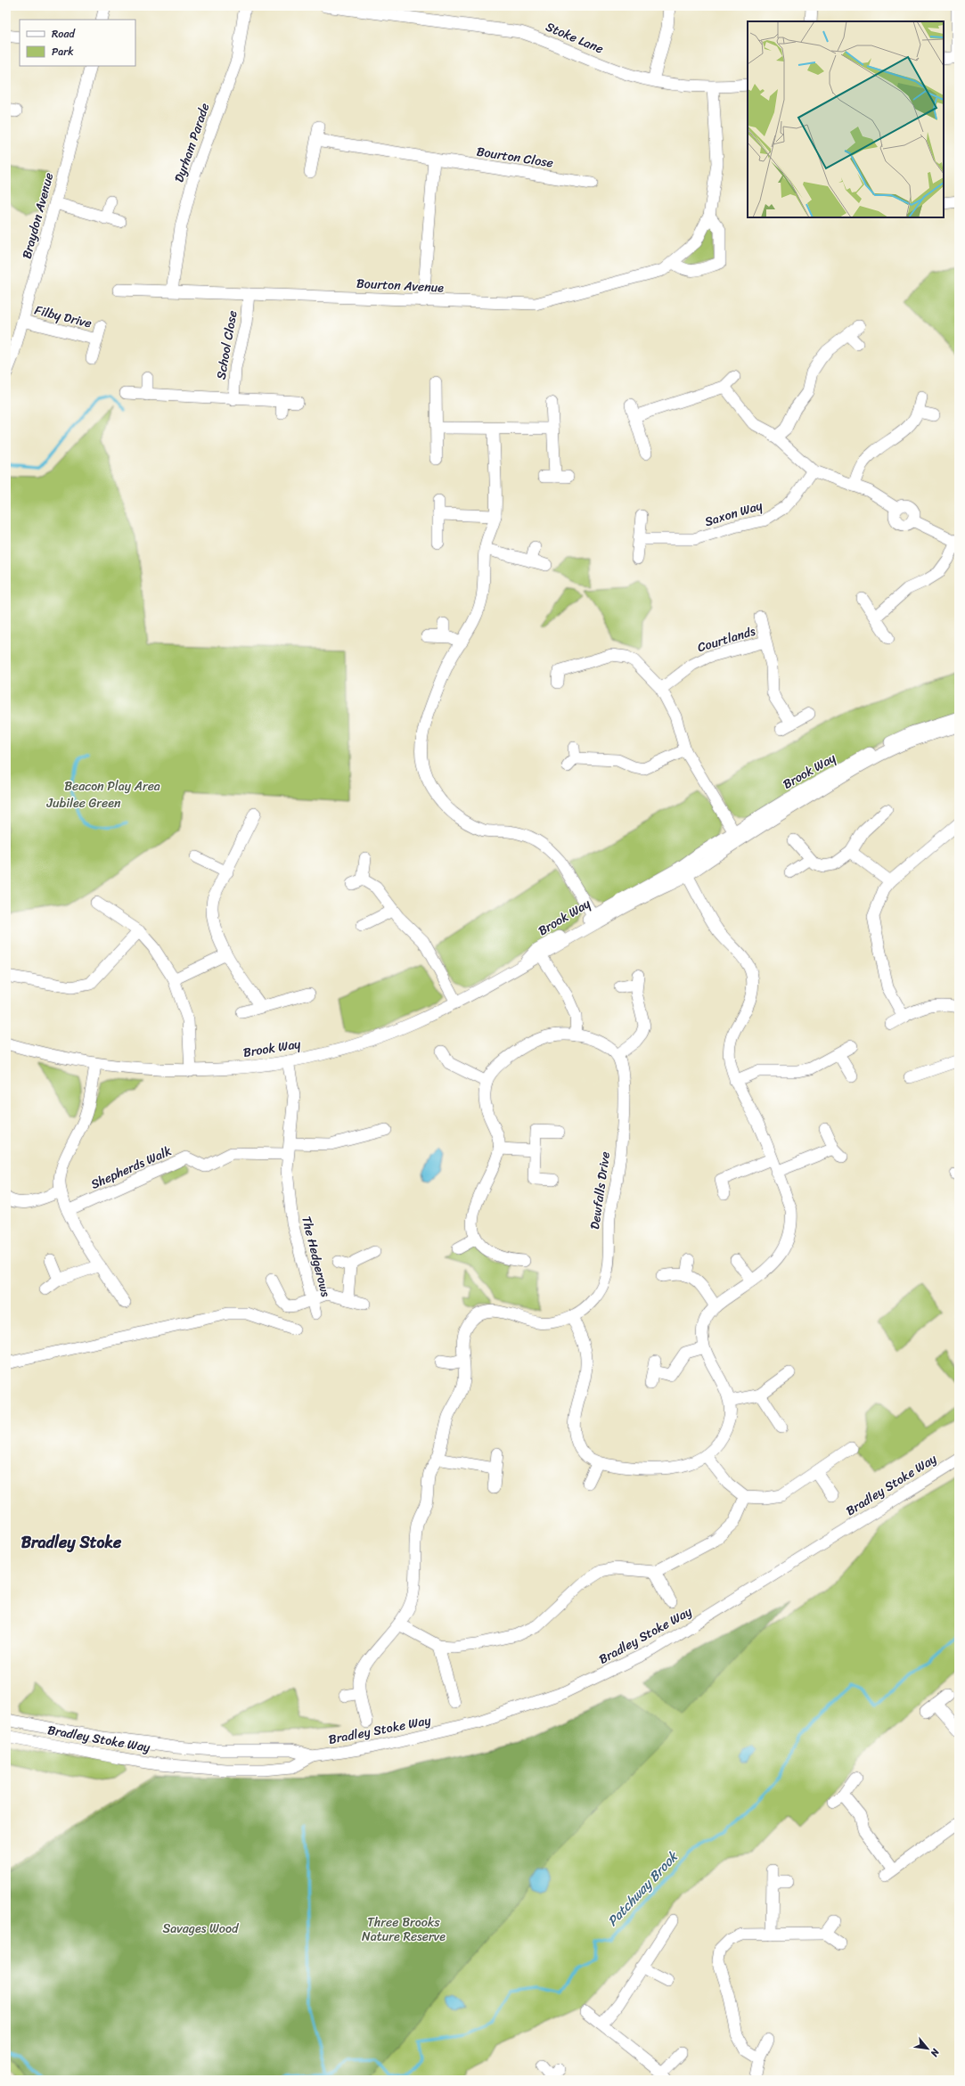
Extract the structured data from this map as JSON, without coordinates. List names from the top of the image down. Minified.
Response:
{"streets":{"street":["Stoke Lane","Dyrham Parade","Bourton Close","Braydon Avenue","Bourton Avenue","Filby Drive","School Close","Saxon Way","Courtlands","Brook Way","Shepherds Walk","Dewfalls Drive","The Hedgerows","Bradley Stoke Way"]},"crossings":[["Stoke Lane","Bourton Avenue"],["Dyrham Parade","Bourton Avenue"],["Braydon Avenue","Filby Drive"],["Bourton Avenue","School Close"],["Brook Way","The Hedgerows"],["Shepherds Walk","The Hedgerows"]],"districts":["Bradley Stoke"],"water":["Patchway Brook"],"parks":["Beacon Play Area","Jubilee Green","Three Brooks Nature Reserve","Savages Wood"],"legend":["Road","Park"],"north":"bottom right"}
